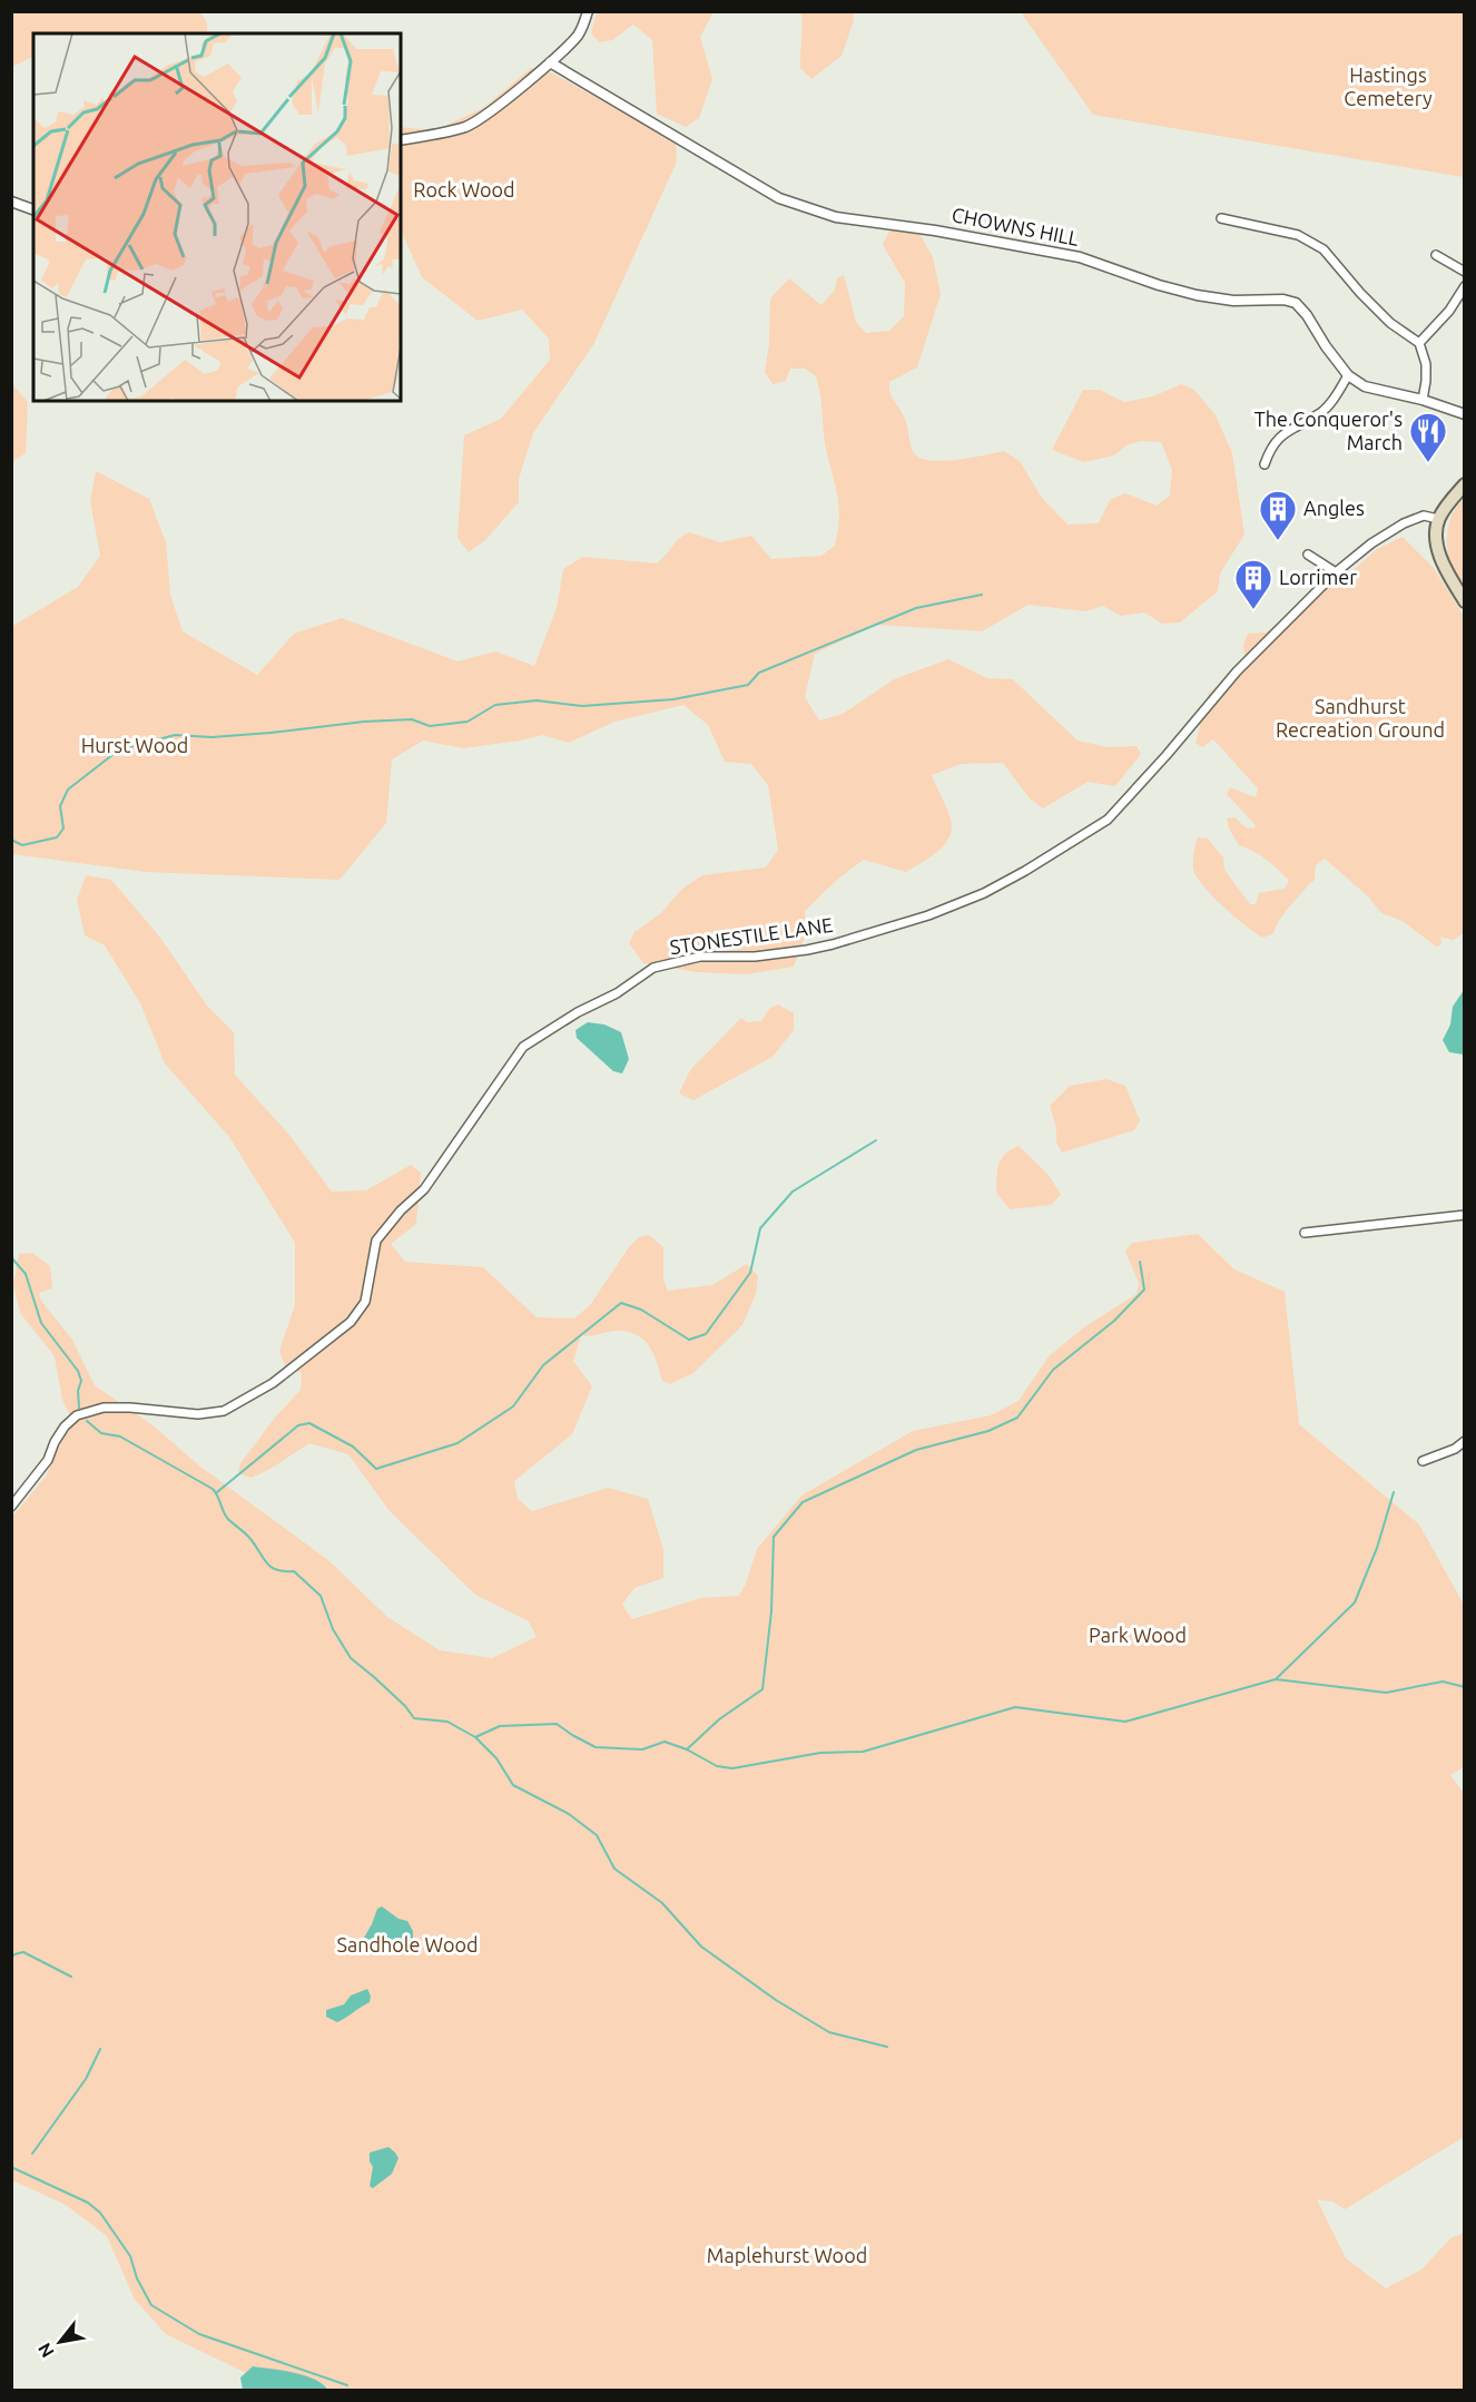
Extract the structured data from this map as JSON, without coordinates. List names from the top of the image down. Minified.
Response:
{"streets":{"street":["CHOWNS HILL","STONESTILE LANE"]},"parks":["Hastings Cemetery","Rock Wood","Sandhurst Recreation Ground","Hurst Wood","Park Wood","Sandhole Wood","Maplehurst Wood"],"places":{"restaurant":["The Conqueror's March"],"building":["Angles","Lorrimer"]},"north":"bottom left"}
